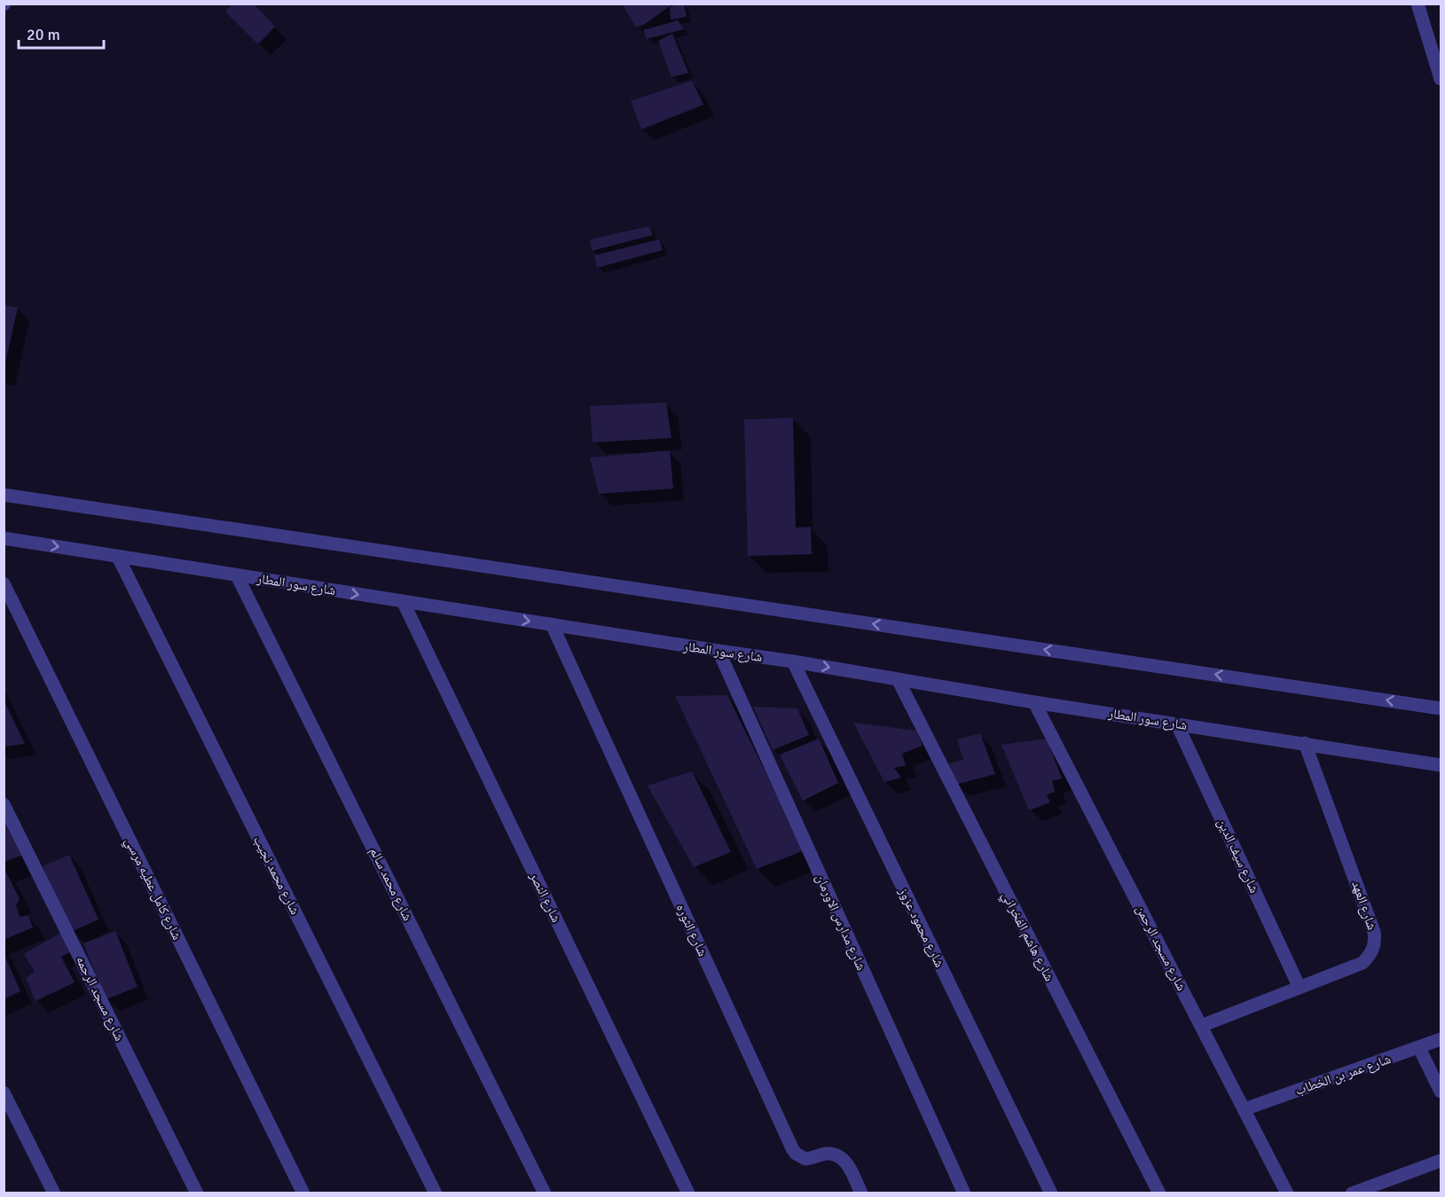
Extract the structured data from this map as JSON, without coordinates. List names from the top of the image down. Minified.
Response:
{"streets":{"street":["شارع سور المطار","شارع سيف الدين","شارع محمد نجيب","شارع محمد سالم","شارع كامل عطيه مرسي","شارع النصر","شارع العهد","شارع مدارس الاورمان","شارع محمود عزوز","شارع الثوره","شارع هاشم الفخراني","شارع مسجد الرحمن","شارع مسجد الرحمه","شارع عمر بن الخطاب"]},"crossings":[["شارع سور المطار","شارع سيف الدين"],["شارع سور المطار","شارع محمد نجيب"],["شارع سور المطار","شارع محمد سالم"],["شارع سور المطار","شارع النصر"],["شارع سور المطار","شارع العهد"],["شارع سور المطار","شارع مدارس الاورمان"],["شارع سور المطار","شارع محمود عزوز"],["شارع سور المطار","شارع الثوره"],["شارع سور المطار","شارع هاشم الفخراني"],["شارع سور المطار","شارع مسجد الرحمن"],["شارع سيف الدين","شارع العهد"],["شارع العهد","شارع مسجد الرحمن"],["شارع مسجد الرحمن","شارع عمر بن الخطاب"]],"scale_bar":"20 m"}
